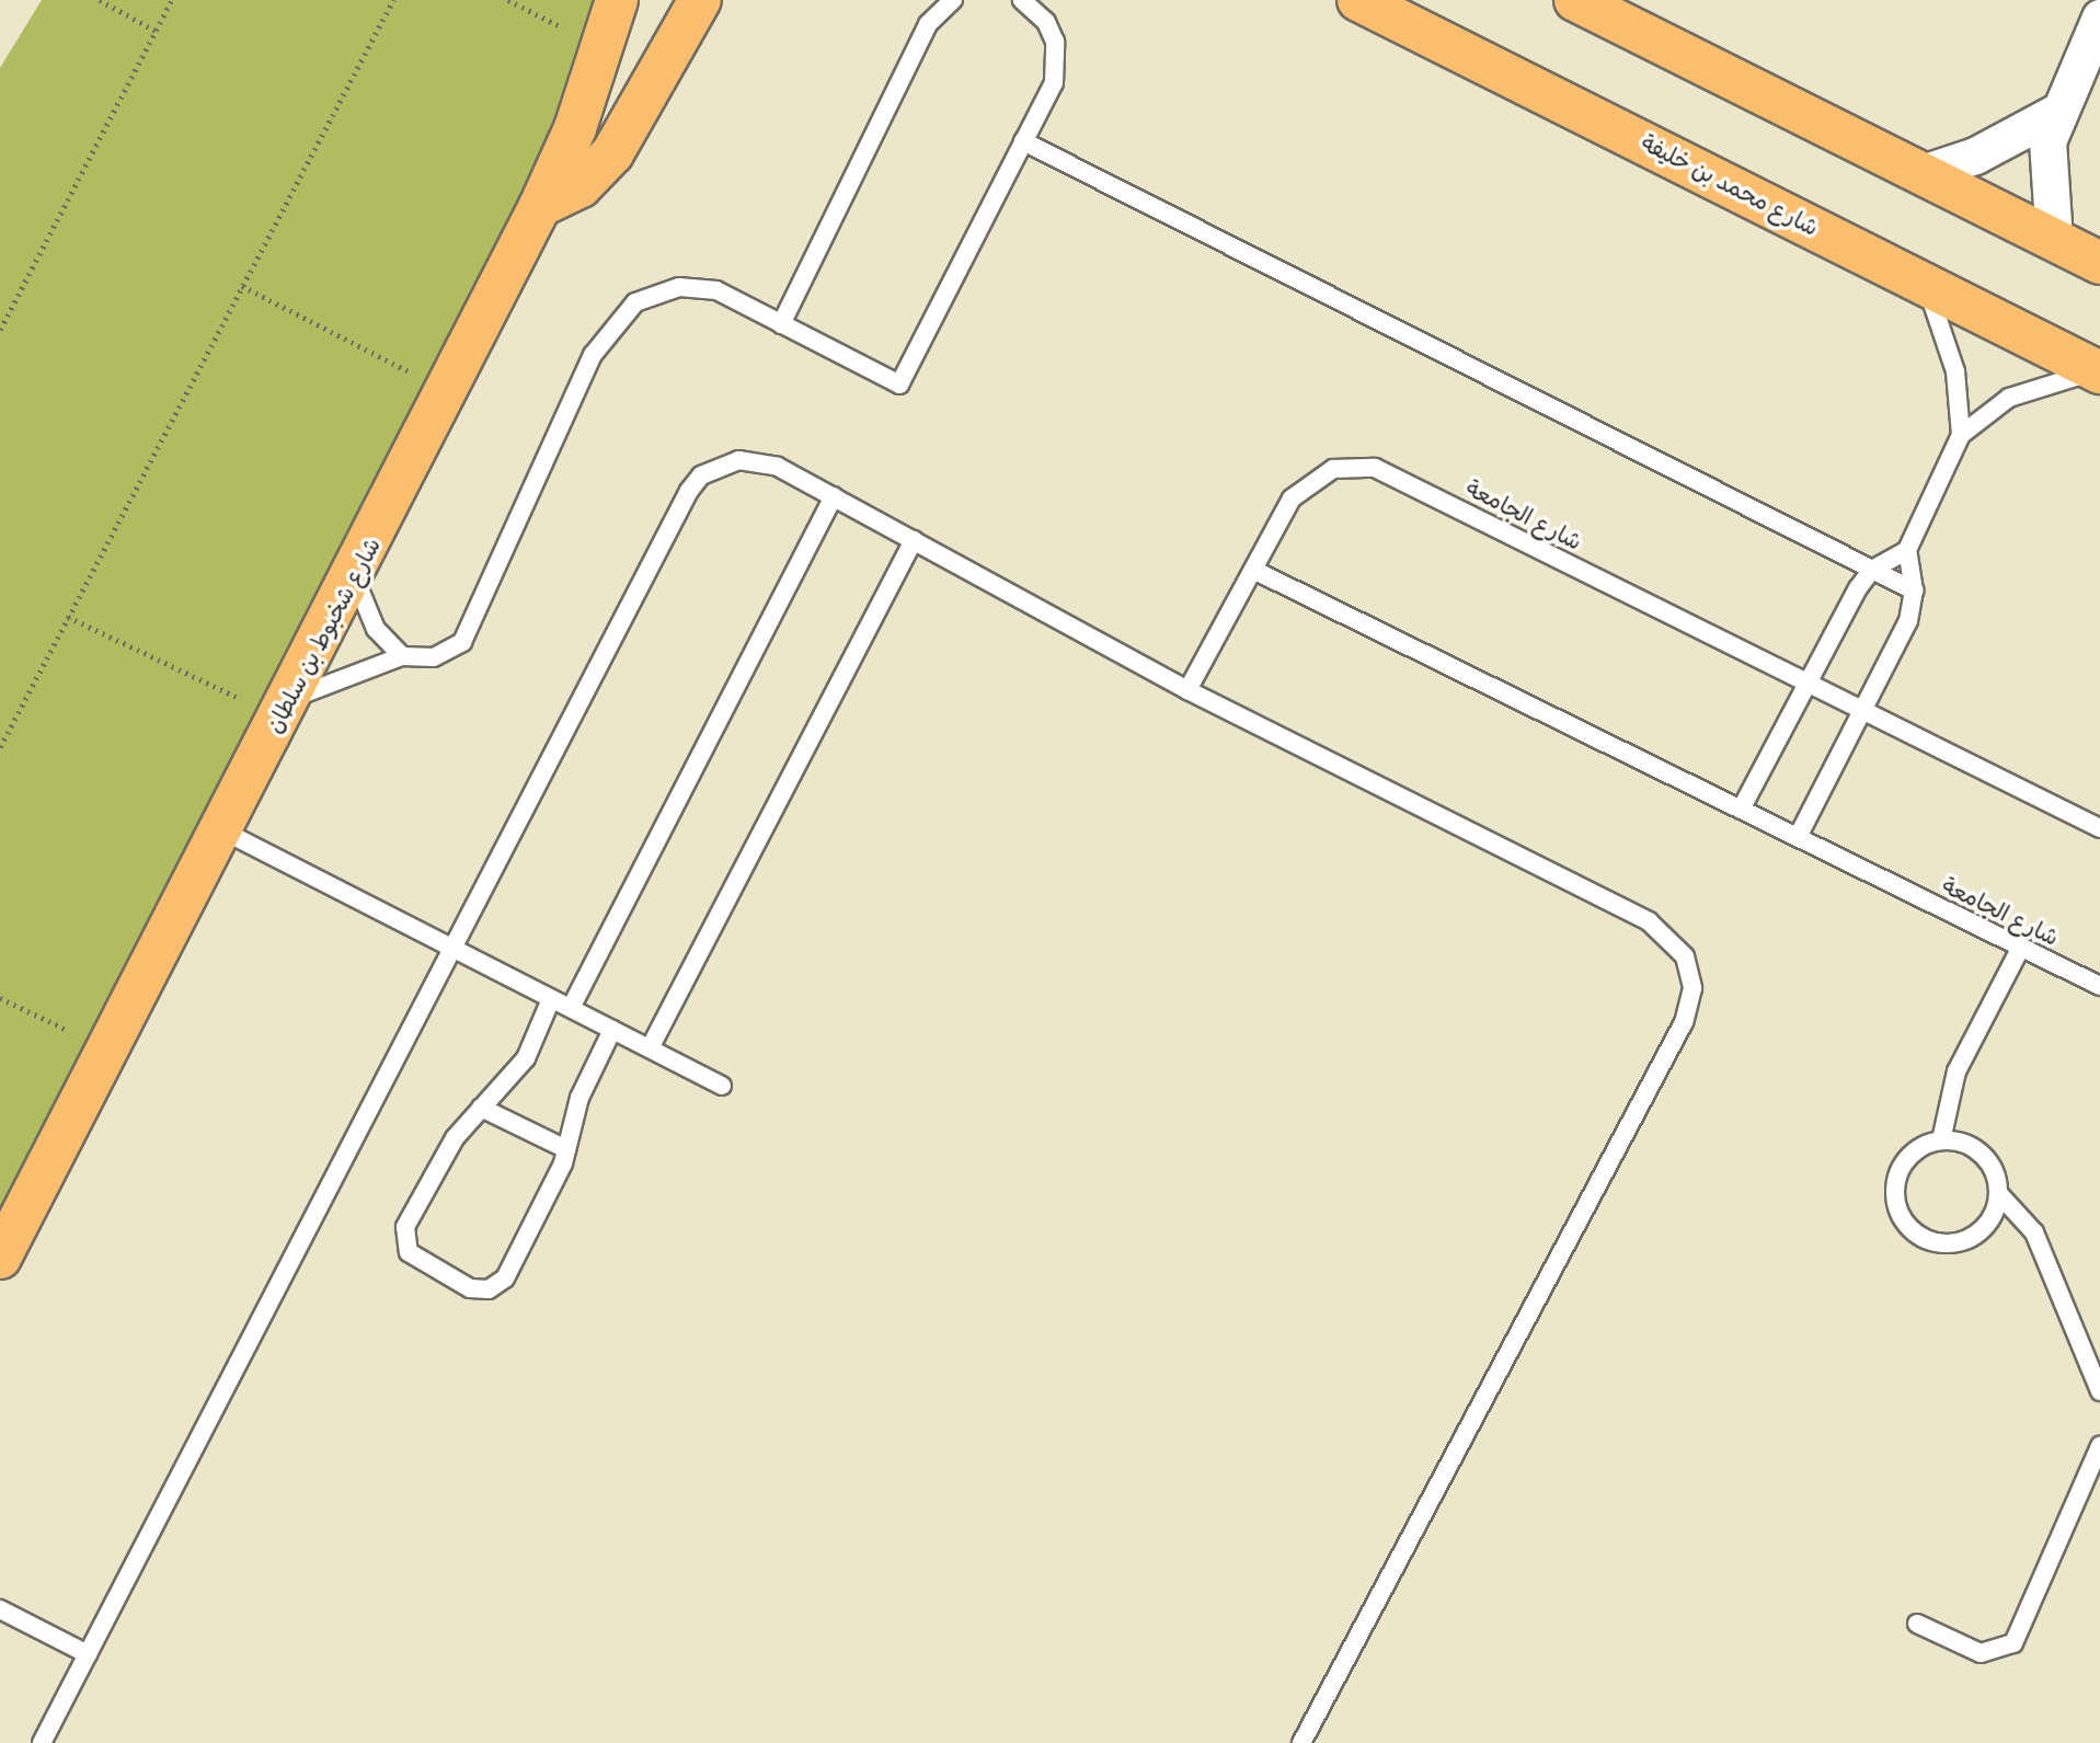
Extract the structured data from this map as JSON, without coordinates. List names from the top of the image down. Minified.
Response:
{"streets":{"main road":["شارع محمد بن خليفة","شارع شخبوط بن سلطان"],"lane":["شارع الجامعة"]}}
